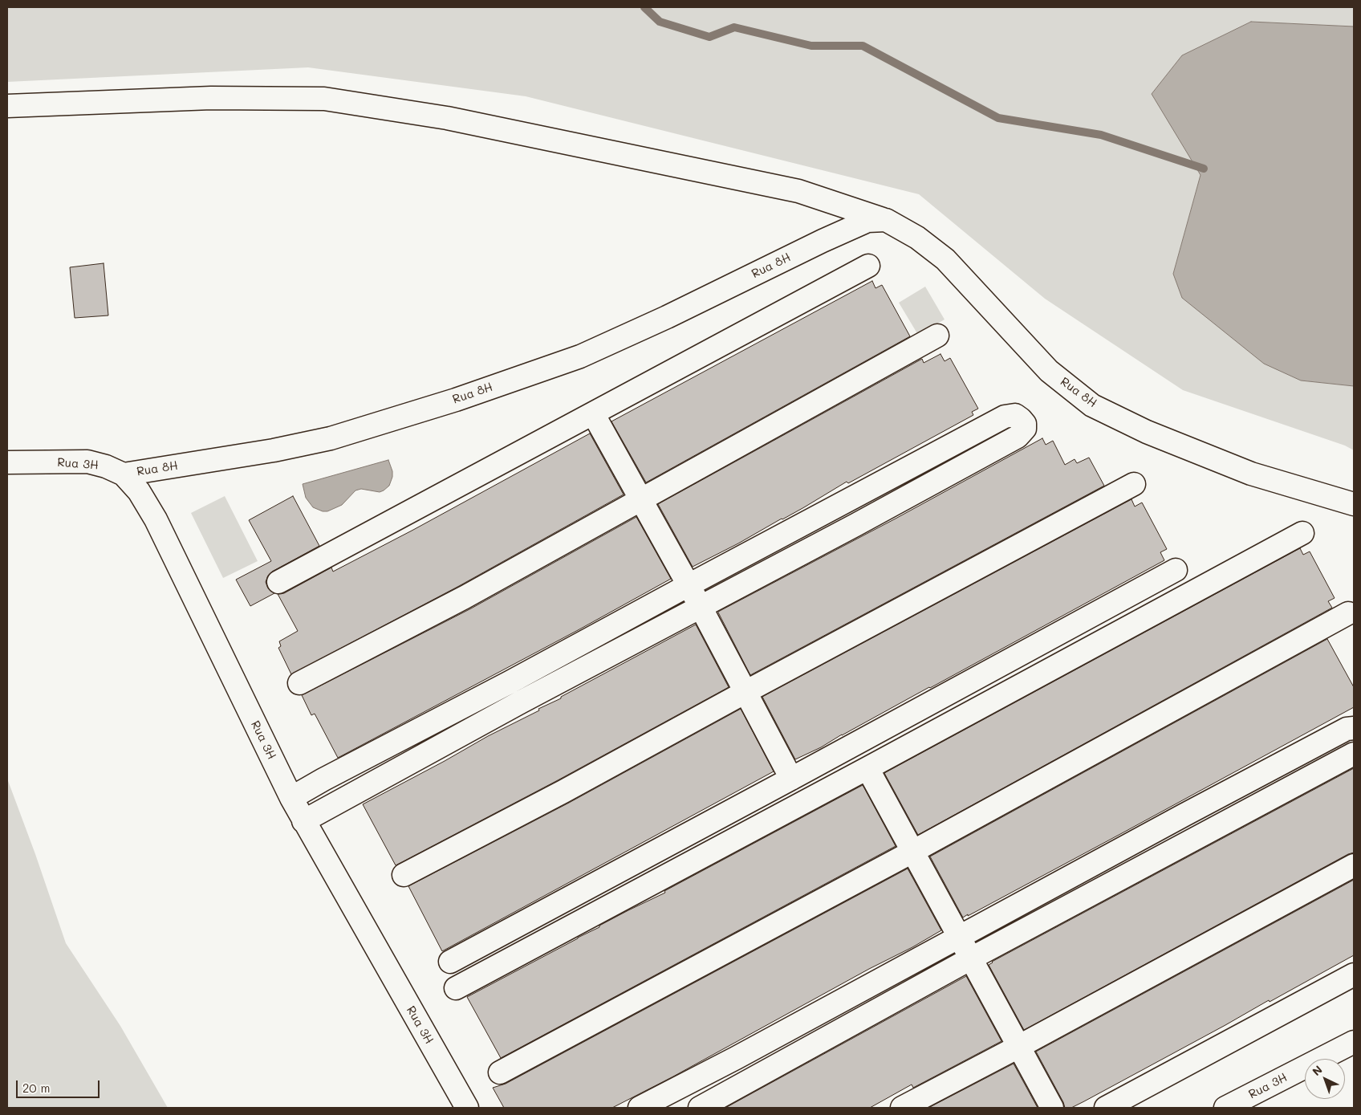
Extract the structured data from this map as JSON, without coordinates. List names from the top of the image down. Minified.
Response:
{"streets":{"street":["Rua 8H","Rua 3H"]},"crossings":[["Rua 8H","Rua 3H"]],"scale_bar":"20 m","north":"top left"}
